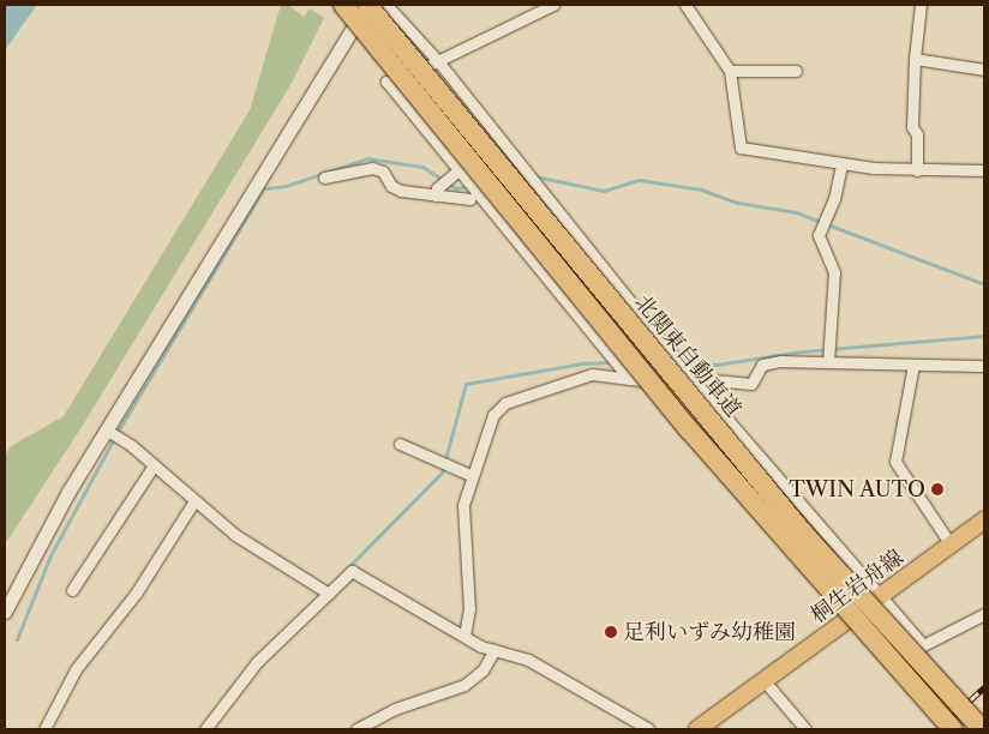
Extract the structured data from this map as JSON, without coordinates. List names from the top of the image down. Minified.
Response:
{"streets":{"highway":["北関東自動車道"],"main road":["桐生岩舟線"]},"places":["TWIN AUTO","足利いずみ幼稚園"]}
